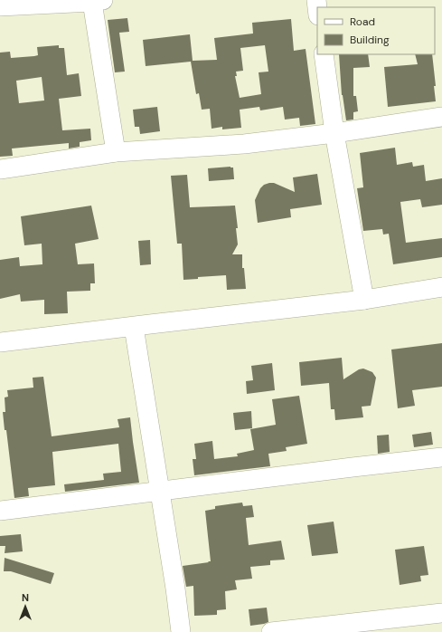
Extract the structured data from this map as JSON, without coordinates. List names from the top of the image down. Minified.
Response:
{"legend":["Road","Building"],"north":"top"}
